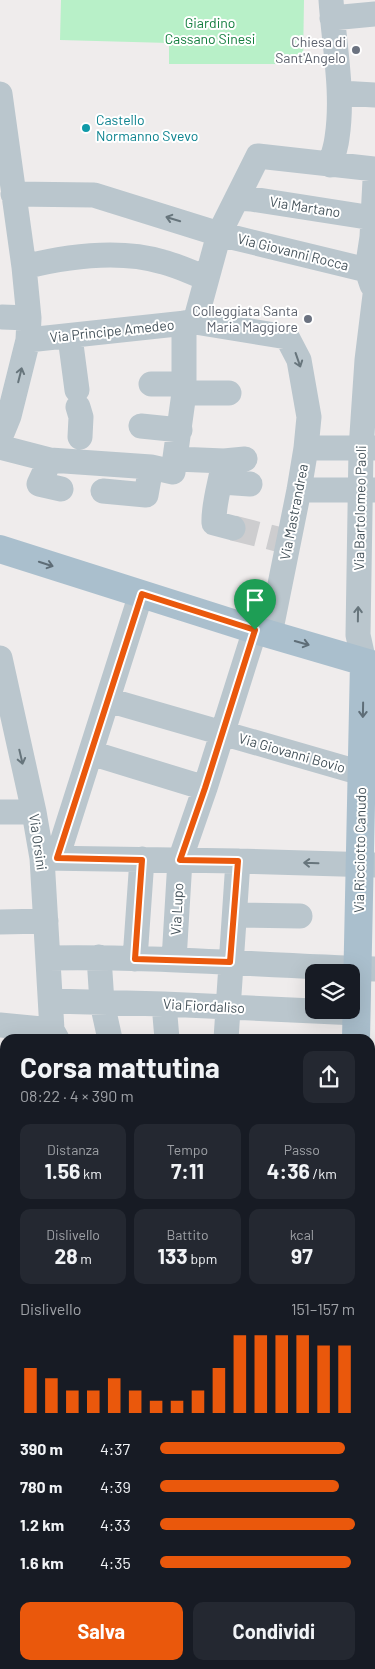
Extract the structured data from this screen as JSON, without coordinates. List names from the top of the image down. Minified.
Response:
{"streets":{"main road":["Via Ricciotto Canudo"],"street":["Via Martano","Via Giovanni Rocca","Via Principe Amedeo","Via Bartolomeo Paoli","Via Mastrandrea","Via Giovanni Bovio","Via Orsini","Via Lupo","Via Fiordaliso"]},"crossings":[["Via Martano","Via Bartolomeo Paoli"],["Via Giovanni Rocca","Via Bartolomeo Paoli"],["Via Principe Amedeo","Via Mastrandrea"],["Via Bartolomeo Paoli","Via Ricciotto Canudo"],["Via Mastrandrea","Via Lupo"],["Via Giovanni Bovio","Via Ricciotto Canudo"],["Via Giovanni Bovio","Via Lupo"],["Via Orsini","Via Fiordaliso"],["Via Ricciotto Canudo","Via Fiordaliso"]],"one_way":["Via Principe Amedeo"],"parks":["Giardino Cassano Sinesi"],"places":["Chiesa di Sant'Angelo","Castello Normanno Svevo","Colleggiata Santa Maria Maggiore"],"page":{"heading":["Corsa mattutina","08:22 · 4 × 390 m"],"stats":[["Distanza","1.56 km"],["Tempo","7:11"],["Passo","4:36 /km"],["Dislivello","28 m"],["Battito","133 bpm"],["kcal","97"]],"chart":["Dislivello","151–157 m"],"list":[{"name":"390 m","note":"4:37"},{"name":"780 m","note":"4:39"},{"name":"1.2 km","note":"4:33"},{"name":"1.6 km","note":"4:35"}],"buttons":["Salva","Condividi"]}}
